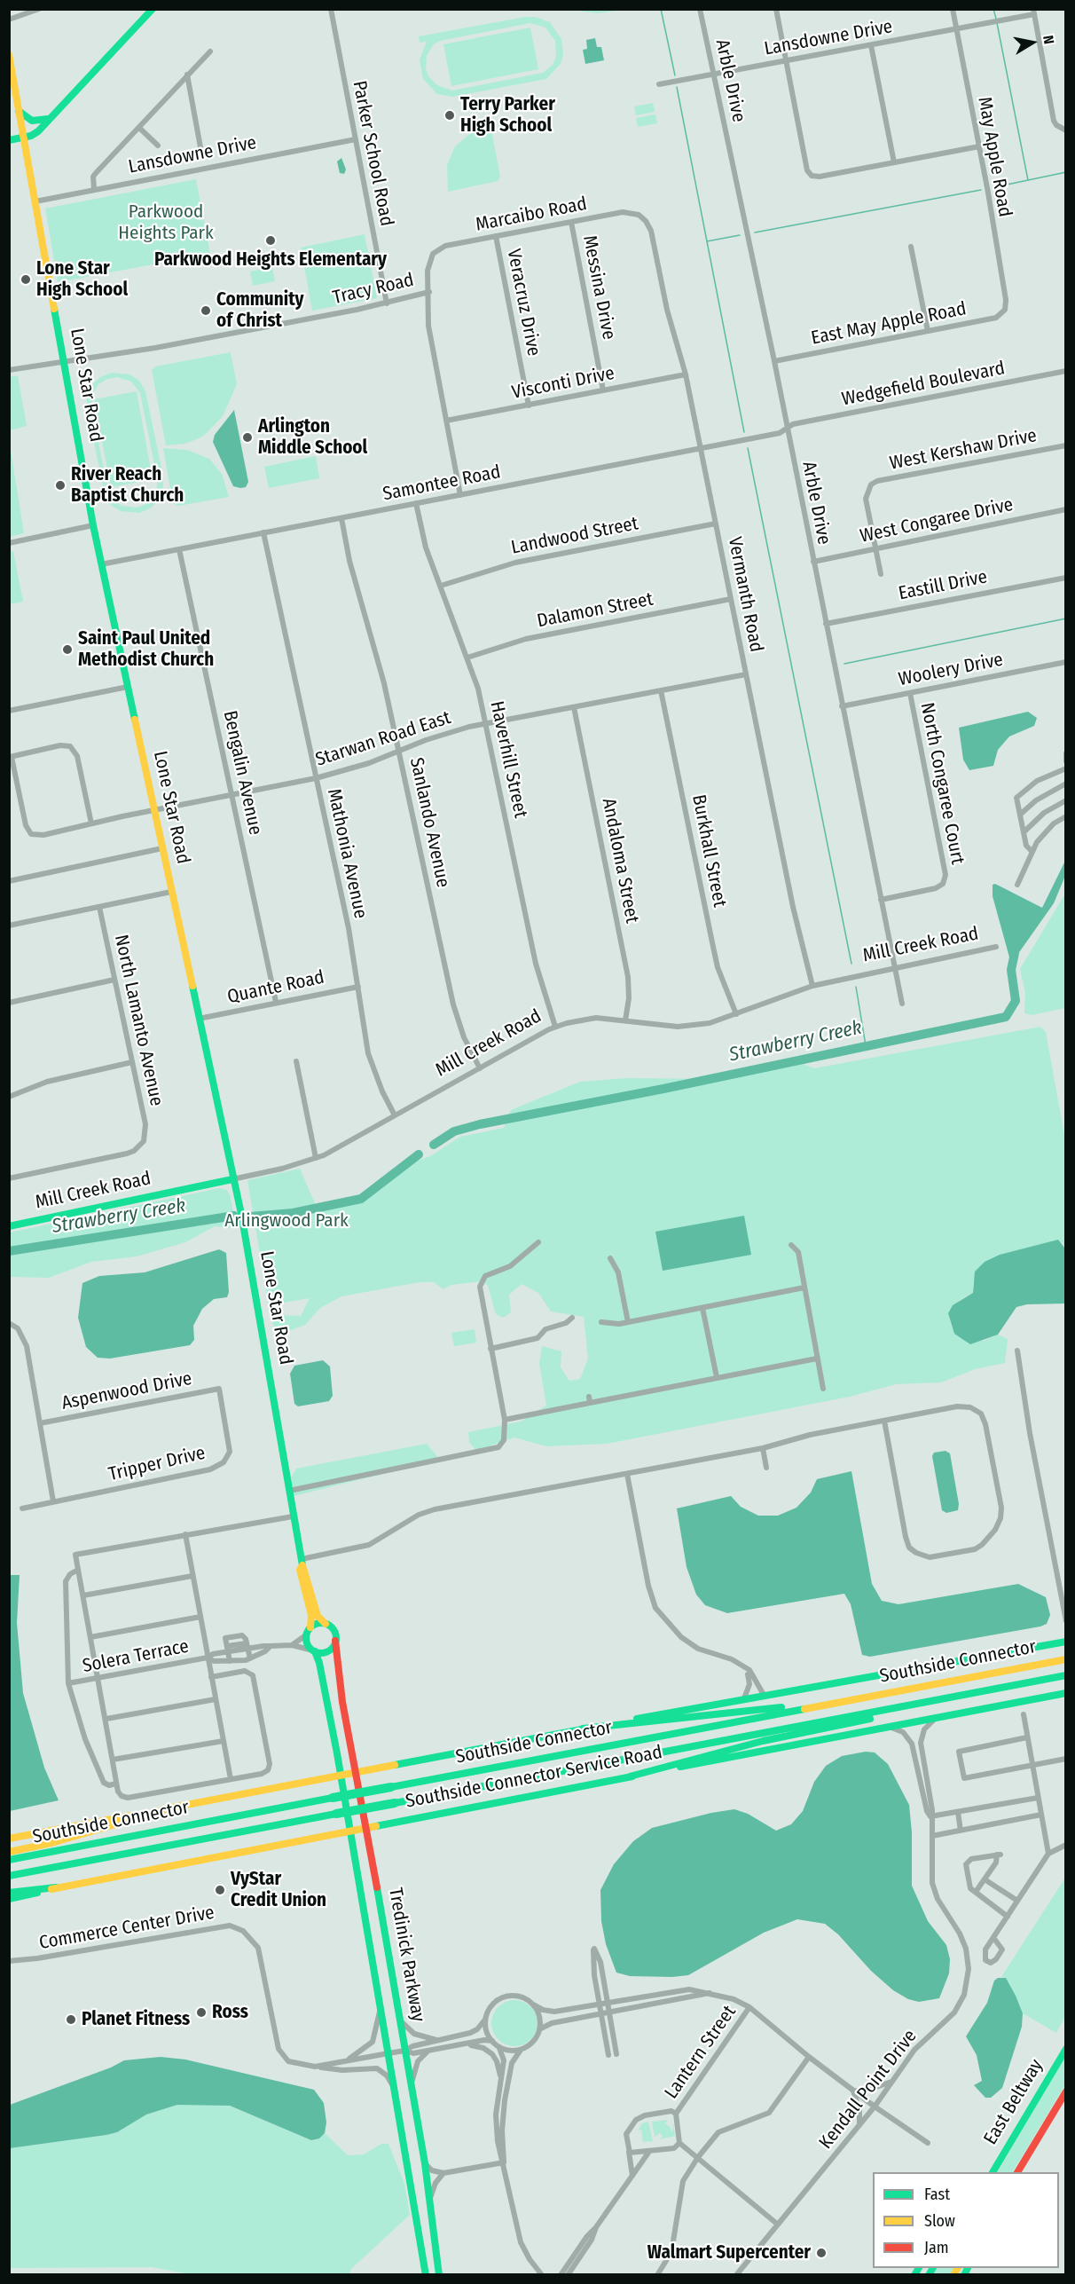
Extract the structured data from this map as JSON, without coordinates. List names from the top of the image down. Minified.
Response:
{"streets":{"main road":["Lone Star Road","Mill Creek Road","Southside Connector","Southside Connector Service Road","Tredinick Parkway","East Beltway"],"street":["Lansdowne Drive","Arble Drive","Parker School Road","May Apple Road","Marcaibo Road","Messina Drive","Tracy Road","Veracruz Drive","East May Apple Road","Visconti Drive","Wedgefield Boulevard","West Kershaw Drive","Samontee Road","West Congaree Drive","Landwood Street","Eastill Drive","Vermanth Road","Dalamon Street","Woolery Drive","Starwan Road East","Haverhill Street","Bengalin Avenue","North Congaree Court","Sanlando Avenue","Burkhall Street","Mathonia Avenue","Andaloma Street","Quante Road","North Lamanto Avenue","Aspenwood Drive","Tripper Drive","Solera Terrace","Commerce Center Drive","Lantern Street","Kendall Point Drive"]},"crossings":[["Lansdowne Drive","Arble Drive"],["Lansdowne Drive","Parker School Road"],["Lansdowne Drive","May Apple Road"],["Lansdowne Drive","Lone Star Road"],["Arble Drive","East May Apple Road"],["Arble Drive","Wedgefield Boulevard"],["Arble Drive","Samontee Road"],["Arble Drive","West Congaree Drive"],["Arble Drive","Eastill Drive"],["Arble Drive","Woolery Drive"],["Arble Drive","North Congaree Court"],["Arble Drive","Mill Creek Road"],["Parker School Road","Tracy Road"],["May Apple Road","East May Apple Road"],["Marcaibo Road","Messina Drive"],["Marcaibo Road","Tracy Road"],["Marcaibo Road","Veracruz Drive"],["Marcaibo Road","Vermanth Road"],["Messina Drive","Visconti Drive"],["Tracy Road","Lone Star Road"],["Veracruz Drive","Visconti Drive"],["Visconti Drive","Vermanth Road"],["Wedgefield Boulevard","Samontee Road"],["Lone Star Road","Samontee Road"],["Lone Star Road","Starwan Road East"],["Lone Star Road","Mill Creek Road"],["Lone Star Road","Quante Road"],["Lone Star Road","Solera Terrace"],["Lone Star Road","Tredinick Parkway"],["West Kershaw Drive","West Congaree Drive"],["Samontee Road","Vermanth Road"],["Samontee Road","Haverhill Street"],["Samontee Road","Bengalin Avenue"],["Samontee Road","Sanlando Avenue"],["Samontee Road","Mathonia Avenue"],["Landwood Street","Vermanth Road"],["Landwood Street","Haverhill Street"],["Vermanth Road","Dalamon Street"],["Vermanth Road","Starwan Road East"],["Vermanth Road","Mill Creek Road"],["Dalamon Street","Haverhill Street"],["Woolery Drive","North Congaree Court"],["Starwan Road East","Haverhill Street"],["Starwan Road East","Bengalin Avenue"],["Starwan Road East","Sanlando Avenue"],["Starwan Road East","Burkhall Street"],["Starwan Road East","Mathonia Avenue"],["Starwan Road East","Andaloma Street"],["Haverhill Street","Mill Creek Road"],["Bengalin Avenue","Quante Road"],["Sanlando Avenue","Mill Creek Road"],["Burkhall Street","Mill Creek Road"],["Mathonia Avenue","Mill Creek Road"],["Mathonia Avenue","Quante Road"],["Andaloma Street","Mill Creek Road"],["Aspenwood Drive","Tripper Drive"],["Solera Terrace","Tredinick Parkway"],["Southside Connector","Tredinick Parkway"],["Southside Connector Service Road","Tredinick Parkway"],["Southside Connector Service Road","Kendall Point Drive"],["Commerce Center Drive","Tredinick Parkway"]],"water":["Strawberry Creek"],"parks":["Parkwood Heights Park","Arlingwood Park"],"places":["Terry Parker High School","Parkwood Heights Elementary","Lone Star High School","Community of Christ","Arlington Middle School","River Reach Baptist Church","Saint Paul United Methodist Church","VyStar Credit Union","Ross","Planet Fitness","Walmart Supercenter"],"legend":["Fast","Slow","Jam"],"north":"right"}
